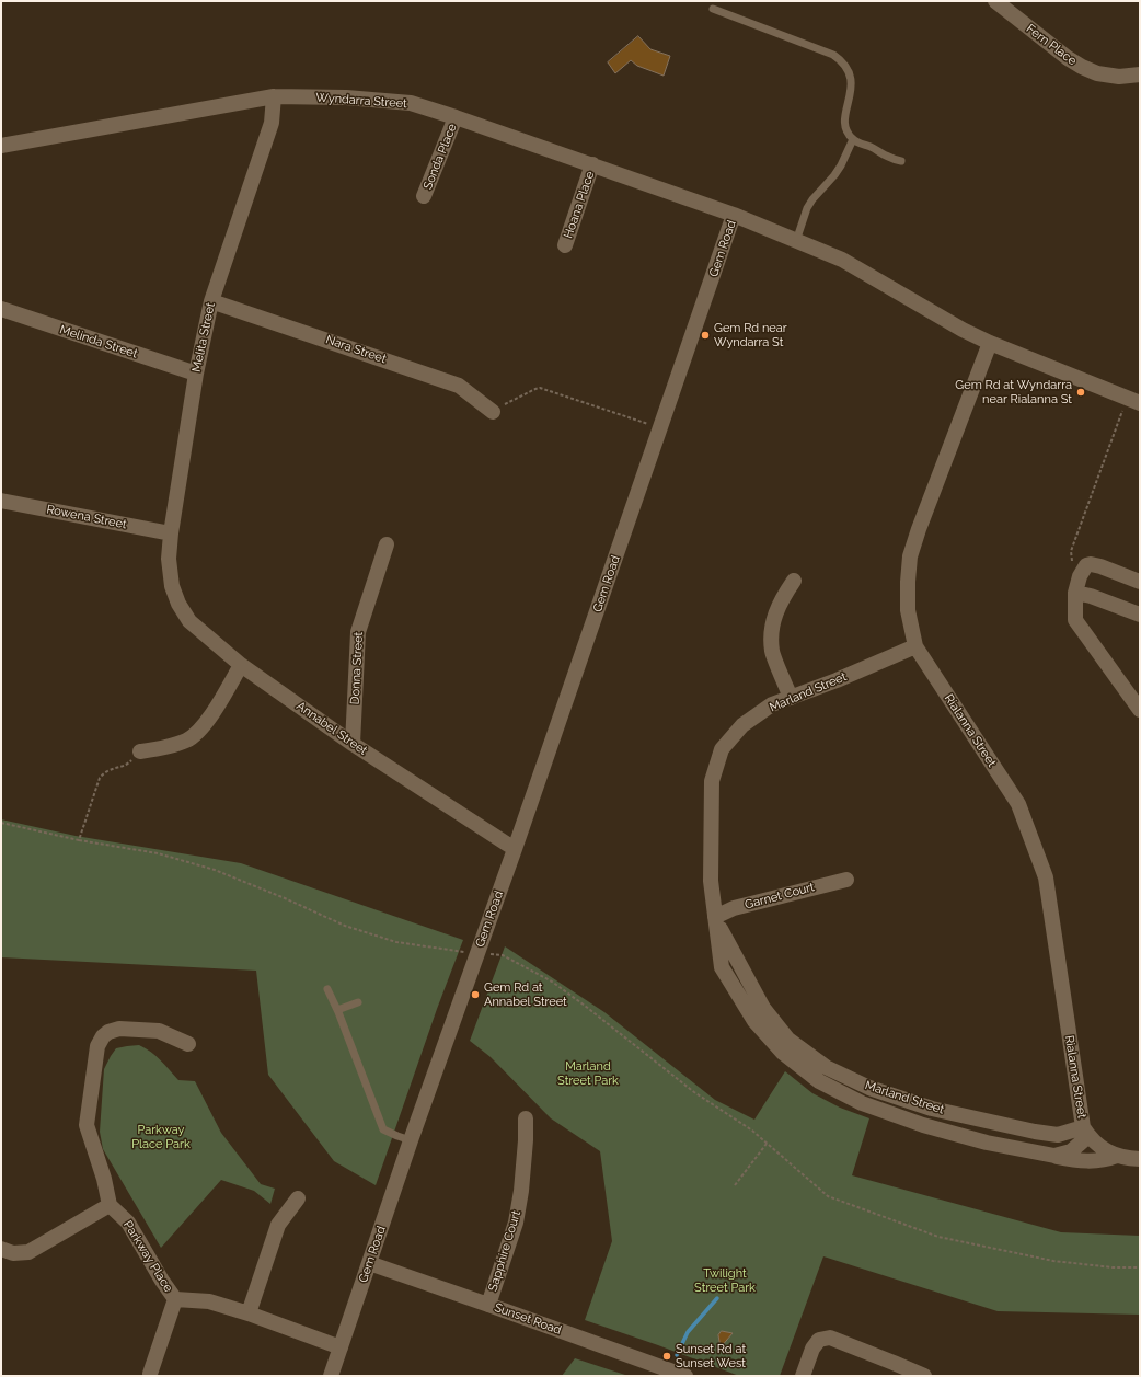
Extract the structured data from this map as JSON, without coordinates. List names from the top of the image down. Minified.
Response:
{"streets":{"street":["Fern Place","Wyndarra Street","Sonda Place","Hoana Place","Gem Road","Melita Street","Melinda Street","Nara Street","Rowena Street","Donna Street","Marland Street","Annabel Street","Rialanna Street","Garnet Court","Sapphire Court","Parkway Place","Sunset Road"]},"crossings":[["Wyndarra Street","Sonda Place"],["Wyndarra Street","Hoana Place"],["Wyndarra Street","Gem Road"],["Wyndarra Street","Melita Street"],["Gem Road","Annabel Street"],["Gem Road","Rialanna Street"],["Gem Road","Parkway Place"],["Gem Road","Sunset Road"],["Melita Street","Melinda Street"],["Melita Street","Nara Street"],["Melita Street","Rowena Street"],["Melita Street","Annabel Street"],["Donna Street","Annabel Street"],["Marland Street","Rialanna Street"],["Marland Street","Garnet Court"],["Sapphire Court","Sunset Road"]],"parks":["Marland Street Park","Parkway Place Park","Twilight Street Park"],"places":["Gem Rd near Wyndarra St","Gem Rd at Wyndarra near Rialanna St","Gem Rd at Annabel Street","Sunset Rd at Sunset West"]}
